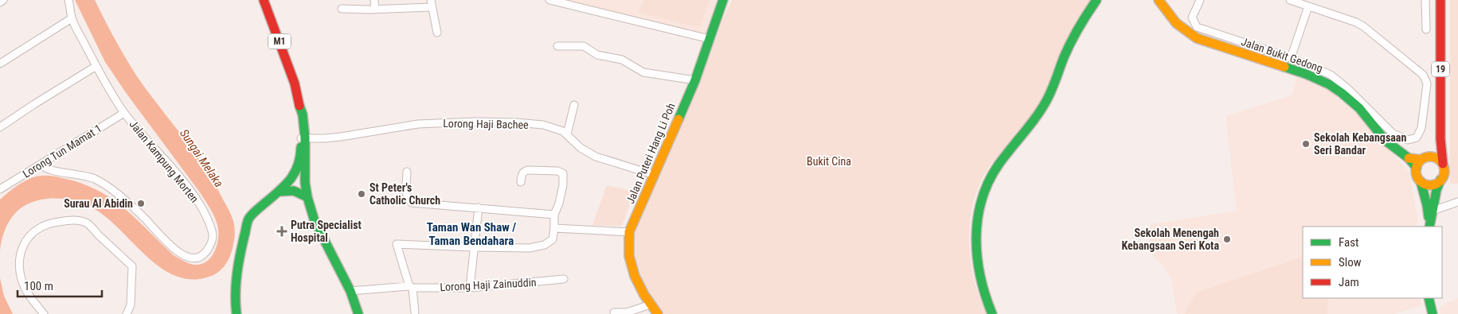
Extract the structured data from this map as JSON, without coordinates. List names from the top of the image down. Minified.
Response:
{"streets":{"main road":["M1","Jalan Bukit Gedong","19","Jalan Puteri Hang Li Poh"],"street":["Lorong Haji Bachee","Lorong Tun Mamat 1","Jalan Kampung Morten","Lorong Haji Zainuddin"]},"crossings":[["M1","Lorong Haji Bachee"],["Jalan Bukit Gedong","19"],["Lorong Haji Bachee","Jalan Puteri Hang Li Poh"],["Lorong Tun Mamat 1","Jalan Kampung Morten"]],"districts":["Taman Wan Shaw / Taman Bendahara"],"water":["Sungai Melaka"],"parks":["Bukit Cina"],"places":{"other":["Sekolah Kebangsaan Seri Bandar","St Peter's Catholic Church","Surau Al Abidin","Sekolah Menengah Kebangsaan Seri Kota"],"health":["Putra Specialist Hospital"]},"legend":["Fast","Slow","Jam"],"scale_bar":"100 m"}
